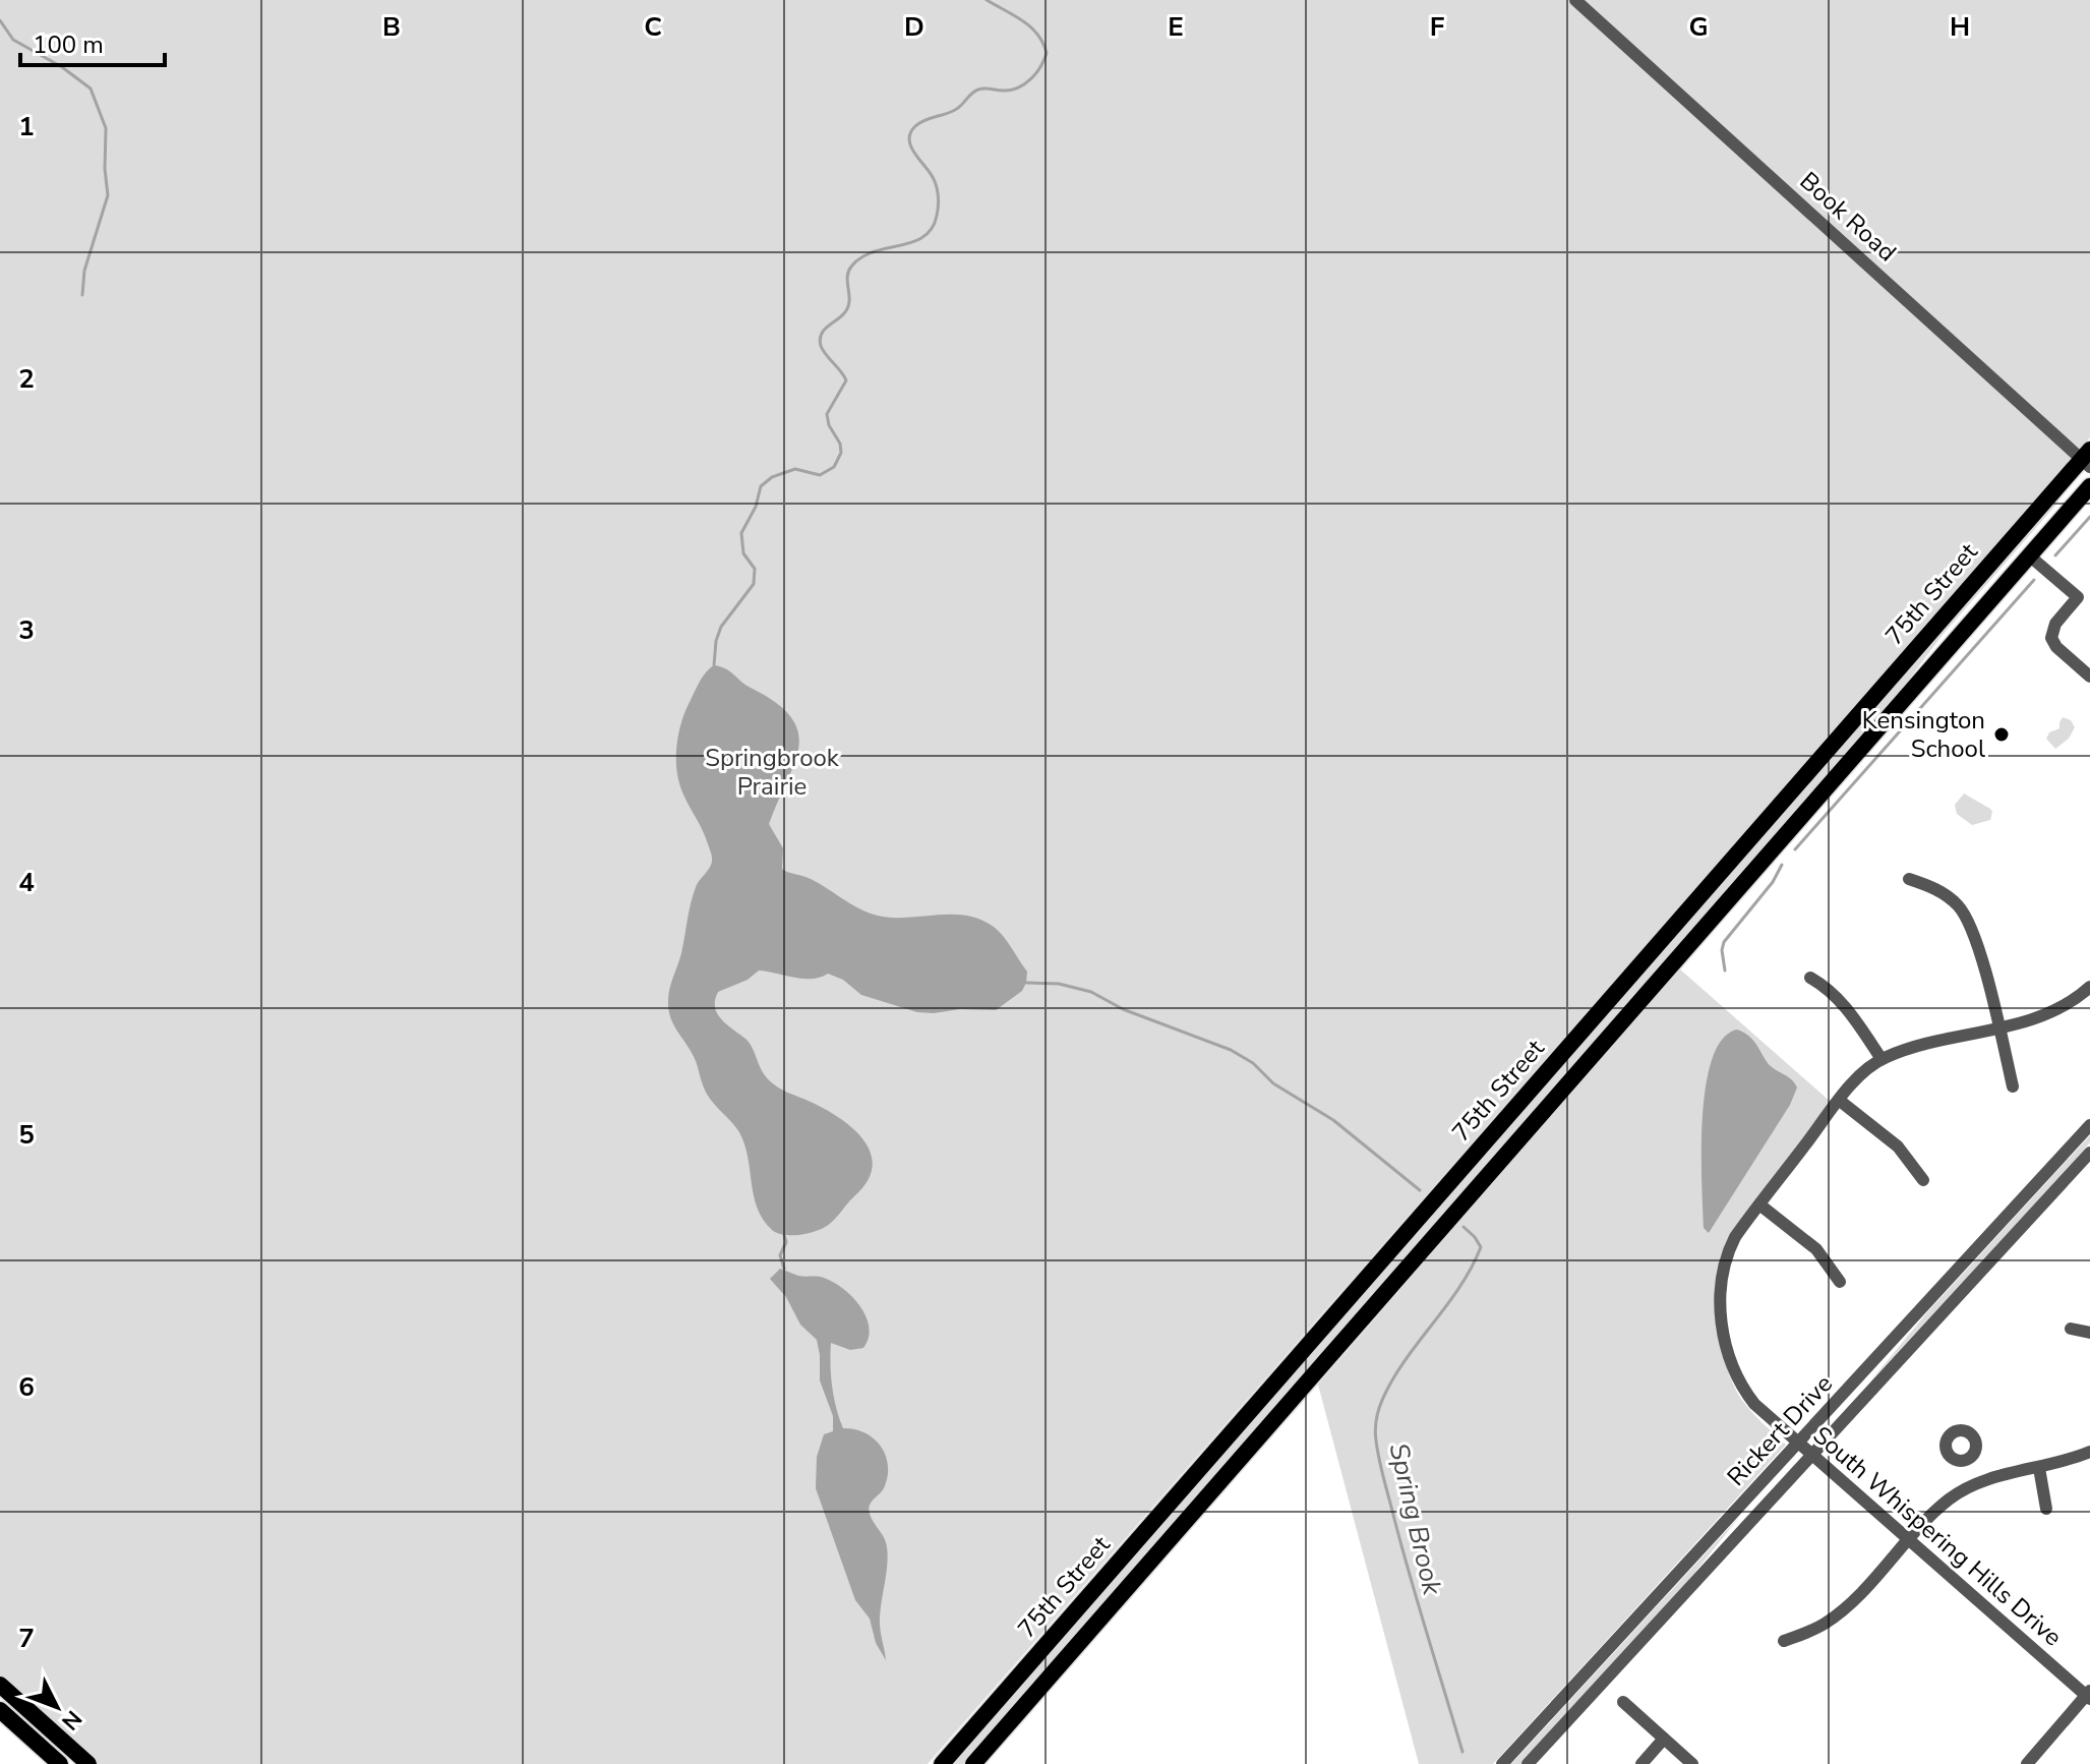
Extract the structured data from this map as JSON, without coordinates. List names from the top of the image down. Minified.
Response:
{"streets":{"main road":["75th Street"],"street":["Book Road","Rickert Drive","South Whispering Hills Drive"]},"crossings":[["Book Road","75th Street"],["Rickert Drive","South Whispering Hills Drive"]],"water":["Spring Brook"],"parks":["Springbrook Prairie"],"places":["Kensington School"],"scale_bar":"100 m","north":"bottom right","grid":{"columns":["B","C","D","E","F","G","H"],"rows":["1","2","3","4","5","6","7"]}}
